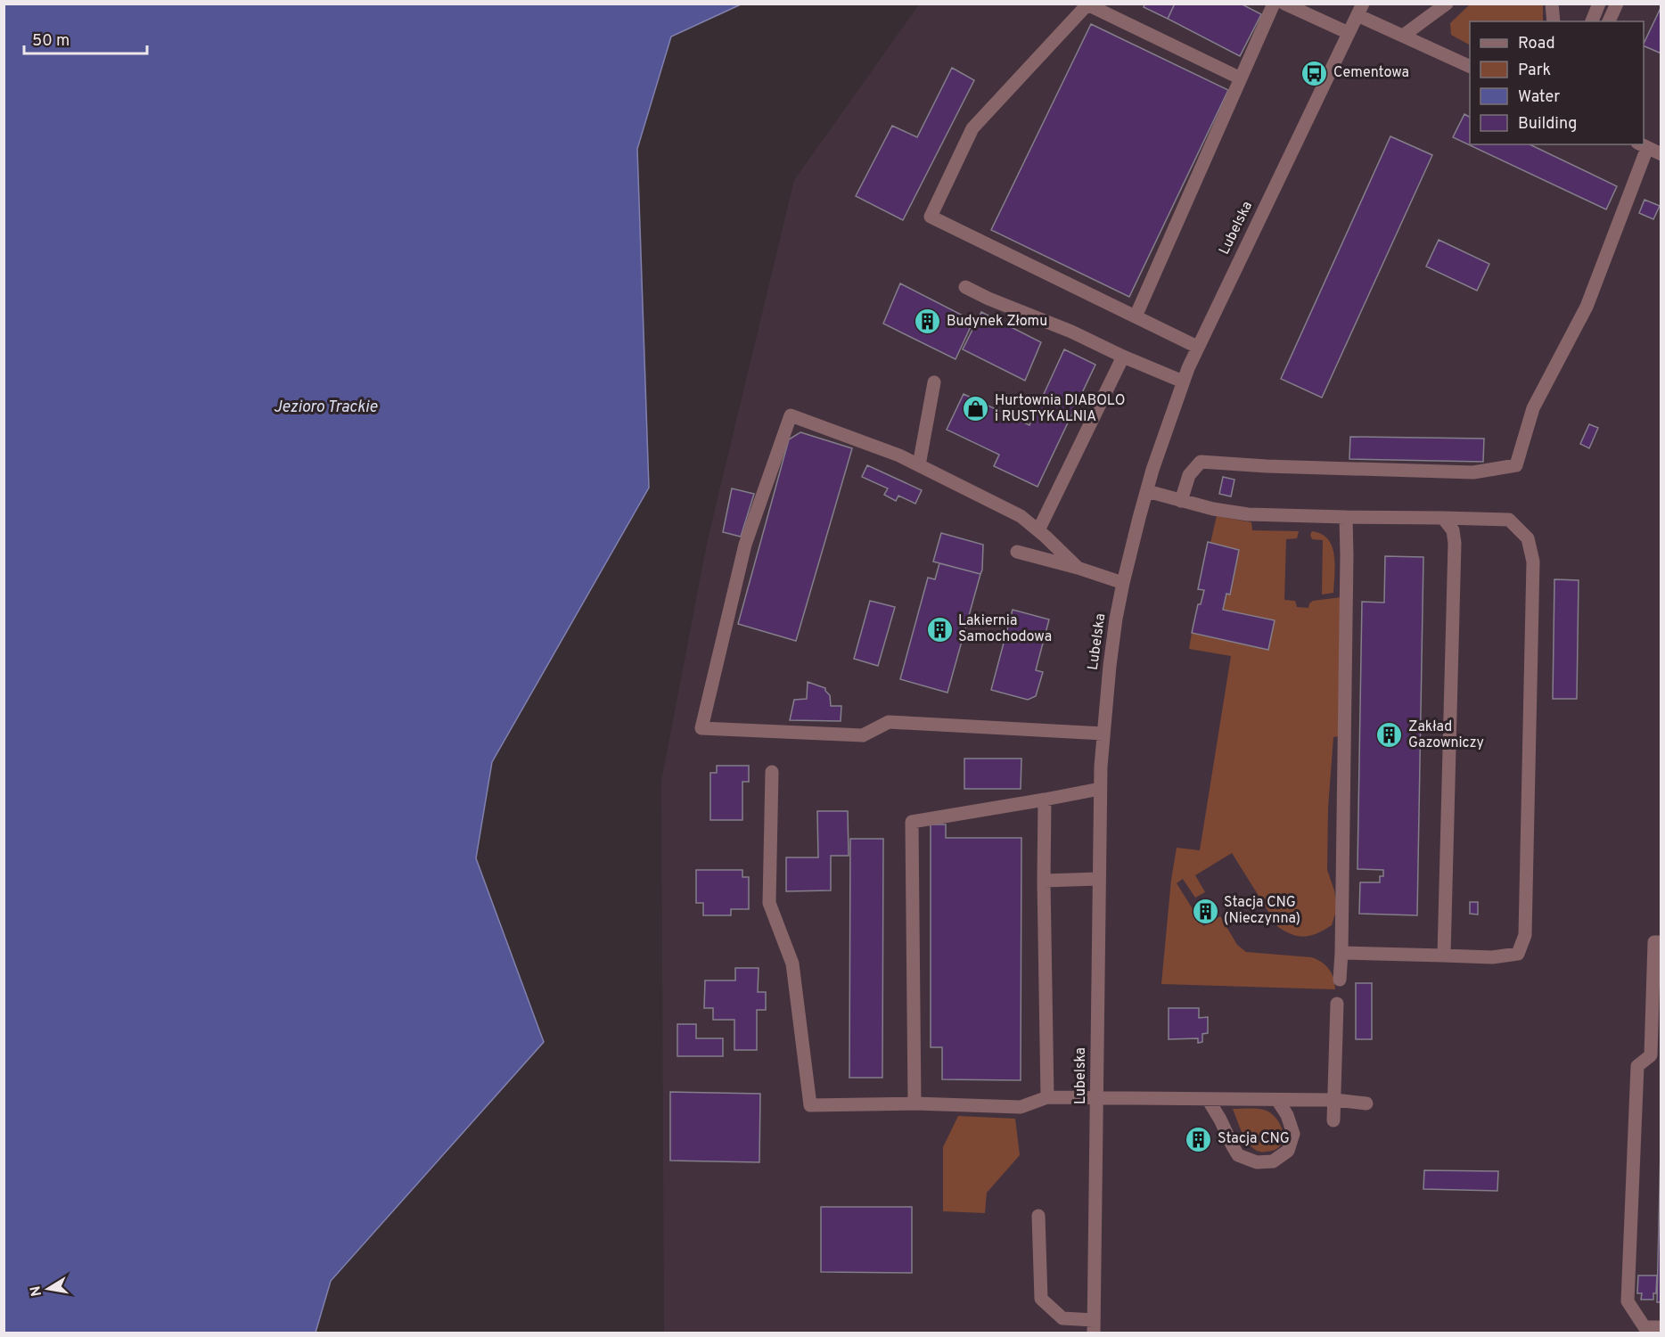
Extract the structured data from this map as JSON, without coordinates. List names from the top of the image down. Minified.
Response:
{"streets":{"street":["Lubelska"]},"water":["Jezioro Trackie"],"places":{"bus stop":["Cementowa"],"building":["Budynek Złomu","Lakiernia Samochodowa","Zakład Gazowniczy","Stacja CNG (Nieczynna)","Stacja CNG"],"shop":["Hurtownia DIABOLO i RUSTYKALNIA"]},"legend":["Road","Park","Water","Building"],"scale_bar":"50 m","north":"left"}
